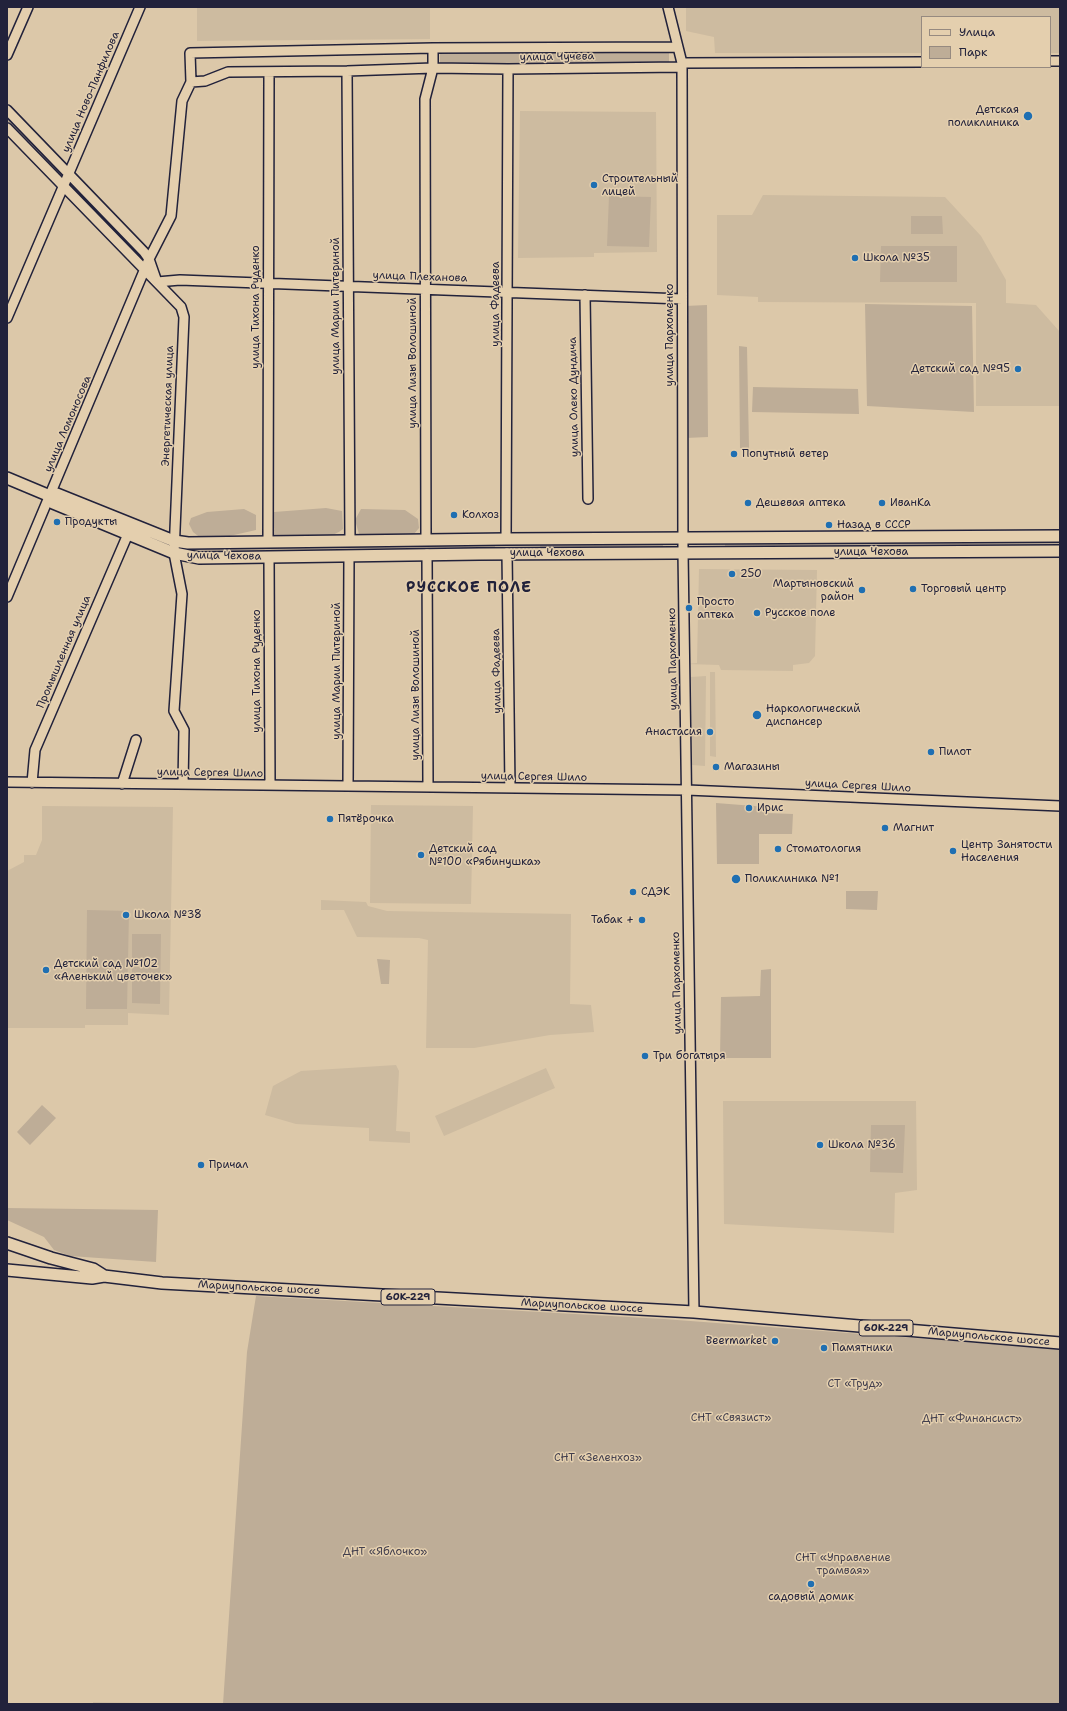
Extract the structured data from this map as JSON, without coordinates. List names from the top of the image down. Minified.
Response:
{"streets":{"main road":["улица Чехова","Мариупольское шоссе","60К-229"],"street":["улица Чучева","улица Ново-Панфилова","улица Плеханова","улица Фадеева","улица Марии Питериной","улица Тихона Руденко","улица Пархоменко","улица Лизы Волошиной","улица Олеко Дундича","Энергетическая улица","улица Ломоносова","Промышленная улица","улица Сергея Шило"]},"crossings":[["улица Чучева","улица Фадеева"],["улица Чучева","улица Марии Питериной"],["улица Чучева","улица Тихона Руденко"],["улица Чучева","улица Пархоменко"],["улица Чучева","улица Лизы Волошиной"],["улица Чучева","улица Ломоносова"],["улица Ново-Панфилова","Энергетическая улица"],["улица Плеханова","улица Фадеева"],["улица Плеханова","улица Марии Питериной"],["улица Плеханова","улица Тихона Руденко"],["улица Плеханова","улица Пархоменко"],["улица Плеханова","улица Лизы Волошиной"],["улица Плеханова","улица Олеко Дундича"],["улица Плеханова","Энергетическая улица"],["улица Фадеева","улица Чехова"],["улица Фадеева","улица Сергея Шило"],["улица Марии Питериной","улица Чехова"],["улица Марии Питериной","улица Сергея Шило"],["улица Тихона Руденко","улица Чехова"],["улица Тихона Руденко","улица Сергея Шило"],["улица Пархоменко","улица Чехова"],["улица Пархоменко","улица Сергея Шило"],["улица Пархоменко","Мариупольское шоссе"],["улица Лизы Волошиной","улица Чехова"],["улица Лизы Волошиной","улица Сергея Шило"],["Энергетическая улица","улица Ломоносова"],["Энергетическая улица","улица Чехова"],["улица Ломоносова","улица Чехова"],["улица Чехова","Промышленная улица"],["Промышленная улица","улица Сергея Шило"]],"districts":["РУССКОЕ ПОЛЕ"],"parks":["СТ «Труд»","СНТ «Связист»","ДНТ «Финансист»","СНТ «Зеленхоз»","ДНТ «Яблочко»","СНТ «Управление трамвая»"],"places":["Детская поликлиника","Строительный лицей","Школа №35","Детский сад №95","Попутный ветер","Дешевая аптека","ИванКа","Колхоз","Продукты","Назад в СССР","250","Торговый центр","Мартыновский район","Просто аптека","Русское поле","Наркологический диспансер","Анастасия","Пилот","Магазины","Ирис","Пятёрочка","Магнит","Стоматология","Центр Занятости Населения","Детский сад №100 «Рябинушка»","Поликлиника №1","СДЭК","Школа №38","Табак +","Детский сад №102 «Аленький цветочек»","Три богатыря","Школа №36","Причал","Beermarket","Памятники","садовый домик"],"legend":["Улица","Парк"]}
